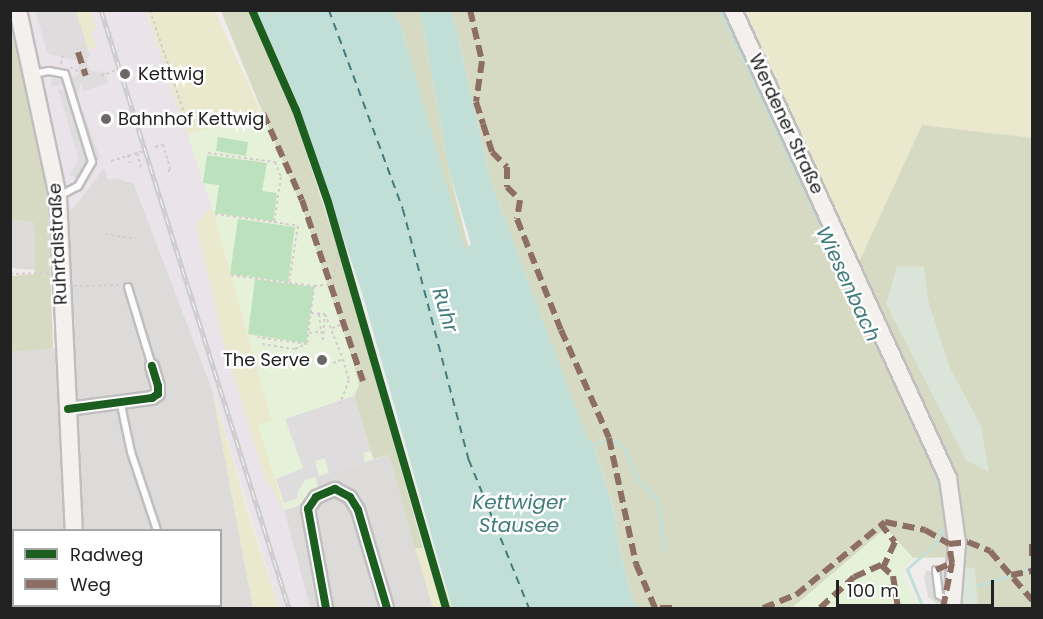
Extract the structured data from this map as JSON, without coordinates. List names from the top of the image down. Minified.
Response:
{"streets":{"main road":["Werdener Straße","Ruhrtalstraße"]},"water":["Wiesenbach","Ruhr","Kettwiger Stausee"],"places":["Kettwig","Bahnhof Kettwig","The Serve"],"legend":["Radweg","Weg"],"scale_bar":"100 m"}
